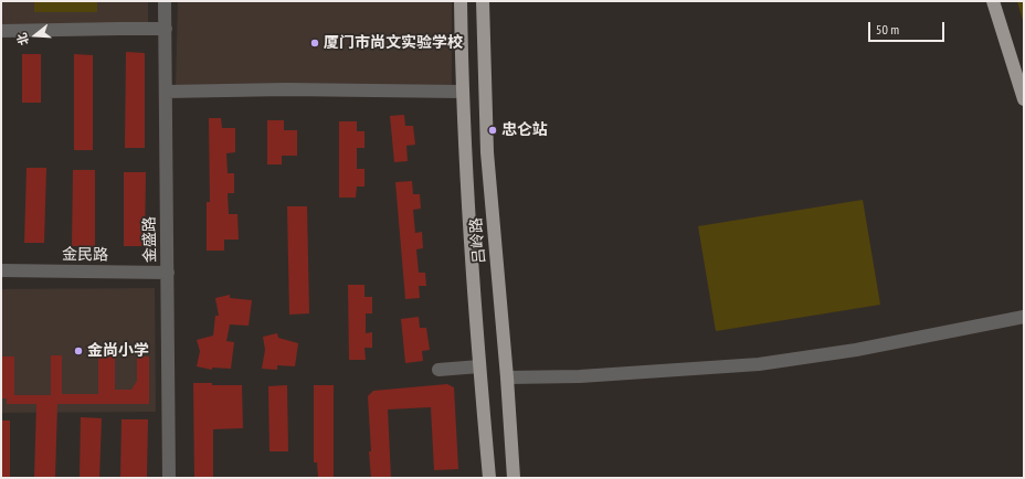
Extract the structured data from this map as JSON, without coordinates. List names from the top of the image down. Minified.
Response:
{"streets":{"main road":["吕岭路"],"street":["金盛路","金民路"]},"crossings":[["金盛路","金民路"]],"places":["厦门市尚文实验学校","忠仑站","金尚小学"],"scale_bar":"50 m","north":"left"}
